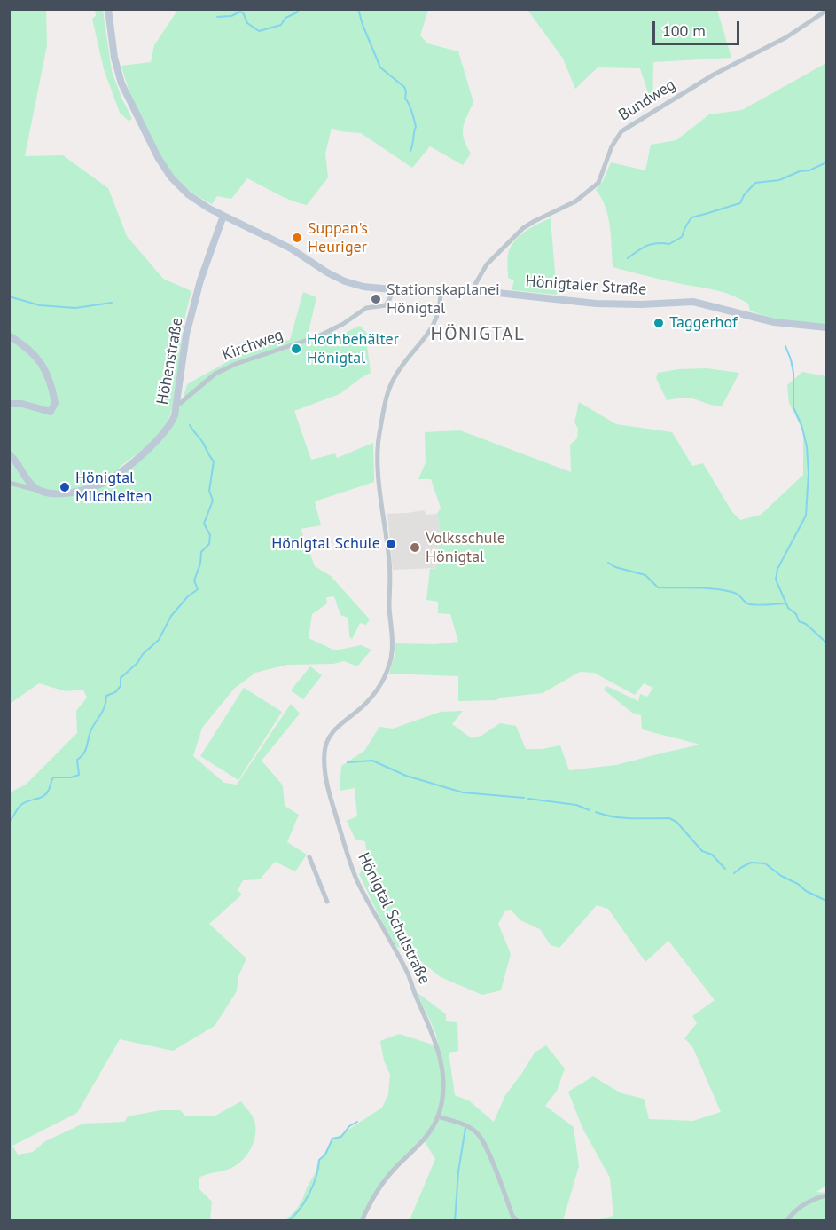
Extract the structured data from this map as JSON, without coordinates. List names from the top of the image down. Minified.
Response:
{"streets":{"main road":["Hönigtaler Straße","Höhenstraße"],"street":["Bundweg","Kirchweg","Hönigtal Schulstraße"]},"crossings":[["Bundweg","Hönigtaler Straße"],["Hönigtaler Straße","Kirchweg"],["Hönigtaler Straße","Höhenstraße"],["Hönigtaler Straße","Hönigtal Schulstraße"],["Kirchweg","Höhenstraße"]],"districts":["HÖNIGTAL"],"places":["Suppan's Heuriger","Stationskaplanei Hönigtal","Taggerhof","Hochbehälter Hönigtal","Hönigtal Milchleiten","Hönigtal Schule","Volksschule Hönigtal"],"scale_bar":"100 m"}
